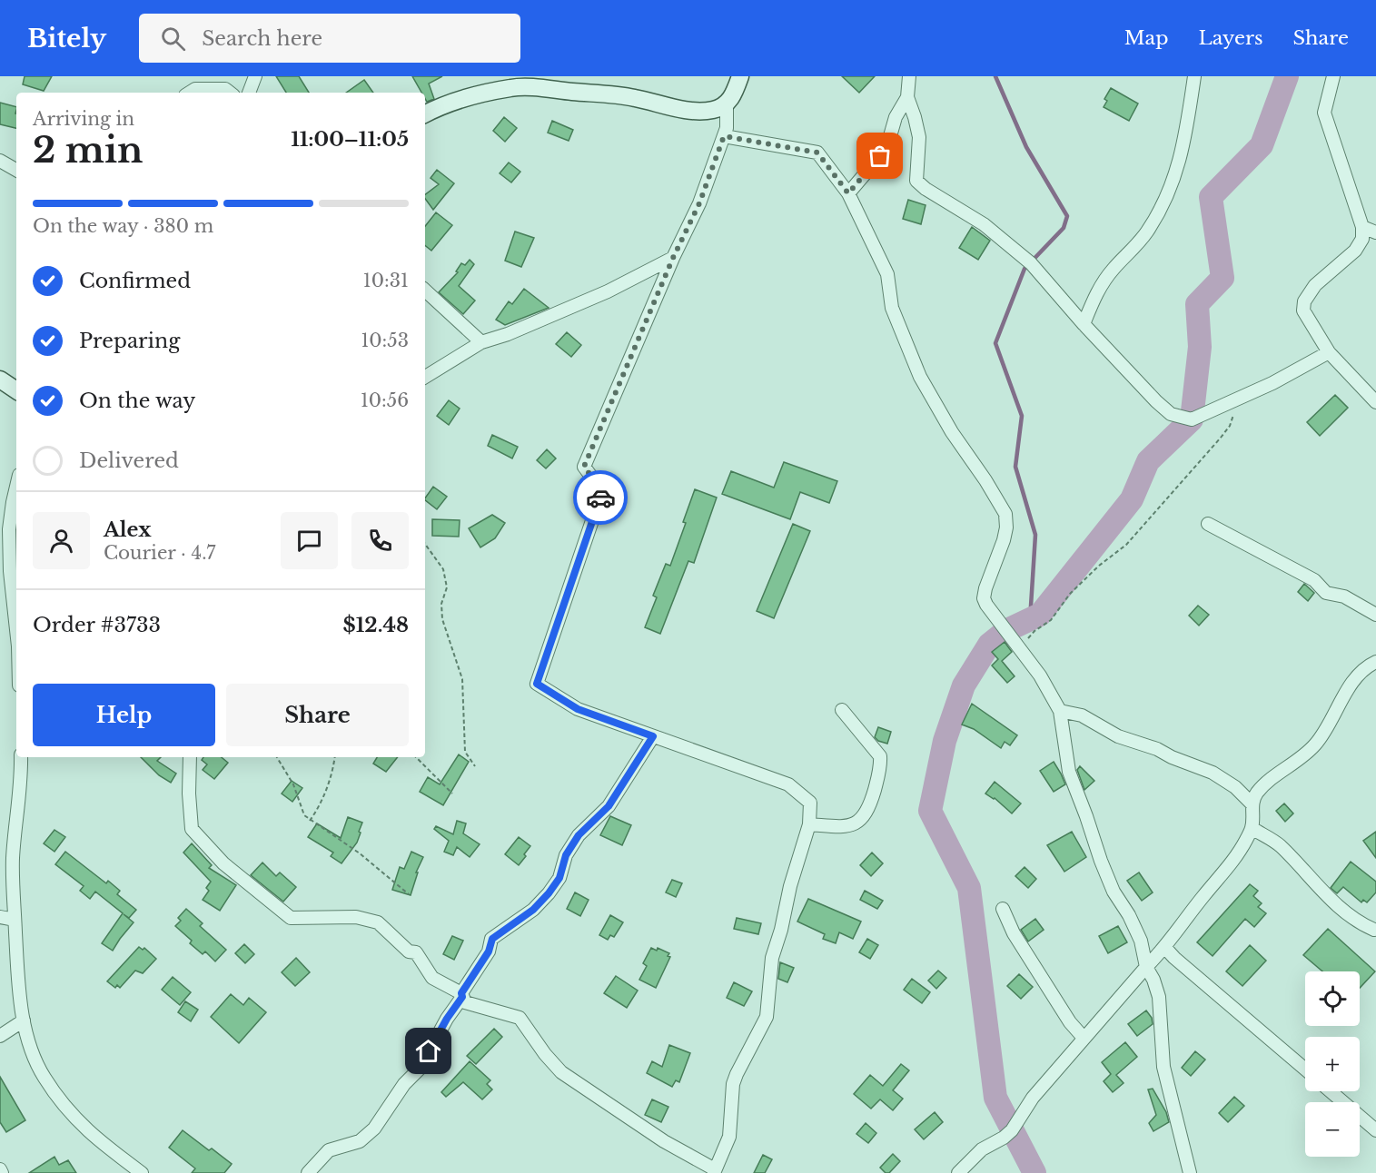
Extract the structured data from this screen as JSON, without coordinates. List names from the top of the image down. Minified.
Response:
{"page":{"header":"Bitely","search":"Search here","nav":["Map","Layers","Share"],"heading":["2 min","Arriving in","11:00–11:05"],"panel":["Alex","Courier · 4.7","Order #3733","$12.48"],"bar":"On the way · 380 m","list":[["Confirmed","10:31"],["Preparing","10:53"],["On the way","10:56"],"Delivered"],"buttons":["Help","Share"],"map_buttons":["+","−"]}}
